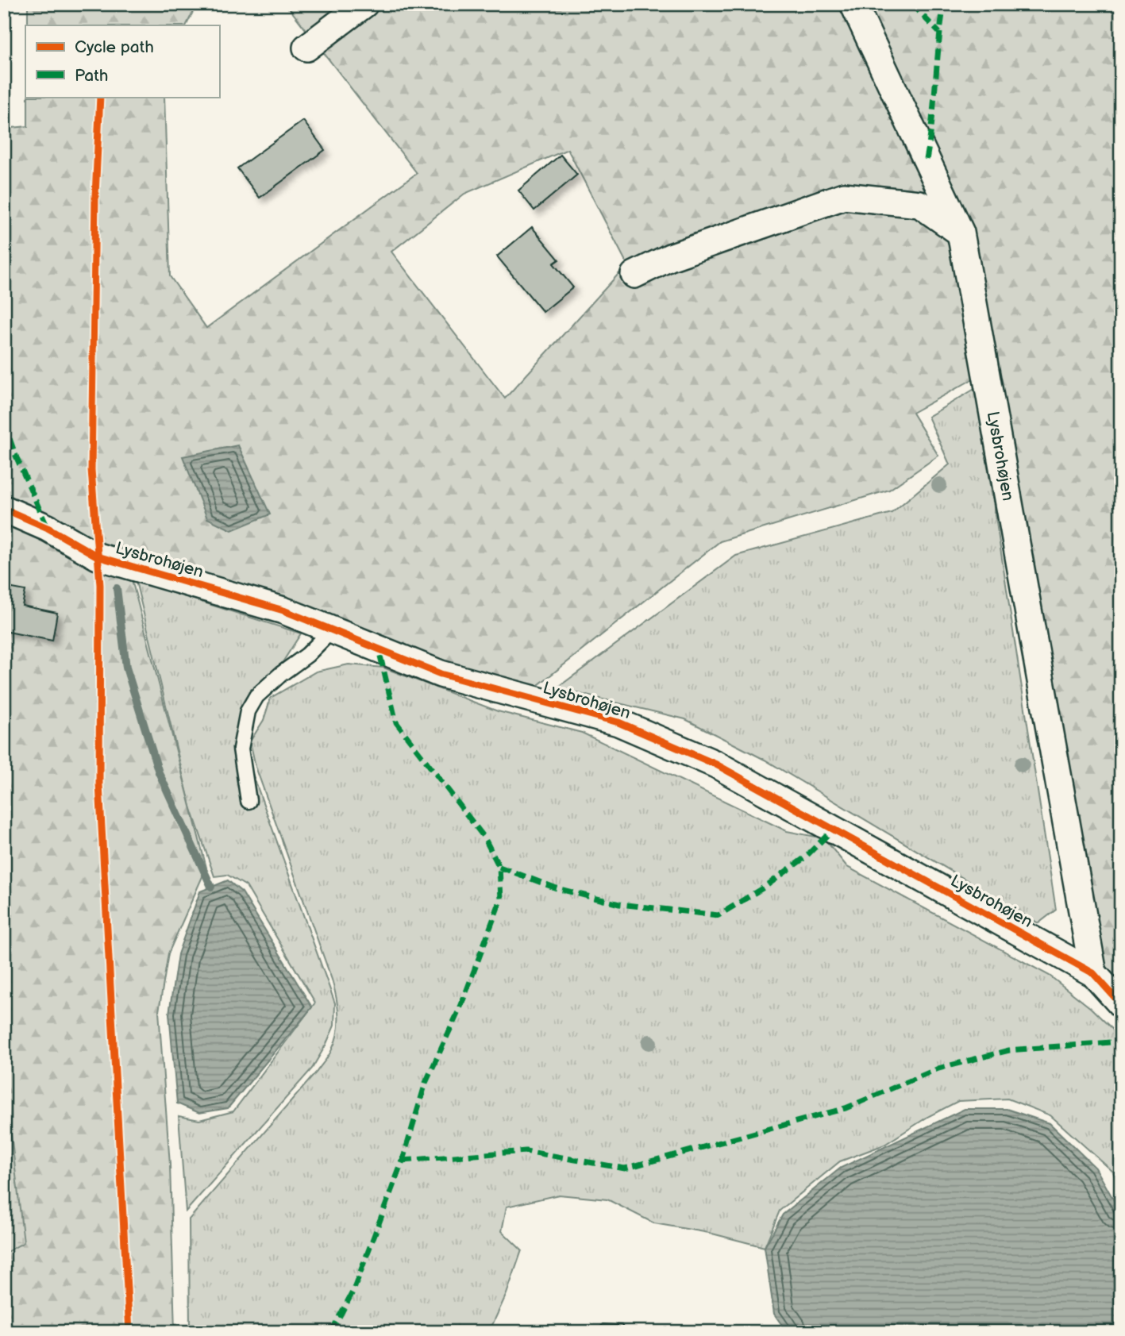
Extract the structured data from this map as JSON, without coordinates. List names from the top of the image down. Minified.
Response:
{"streets":{"street":["Lysbrohøjen"]},"legend":["Cycle path","Path"]}
